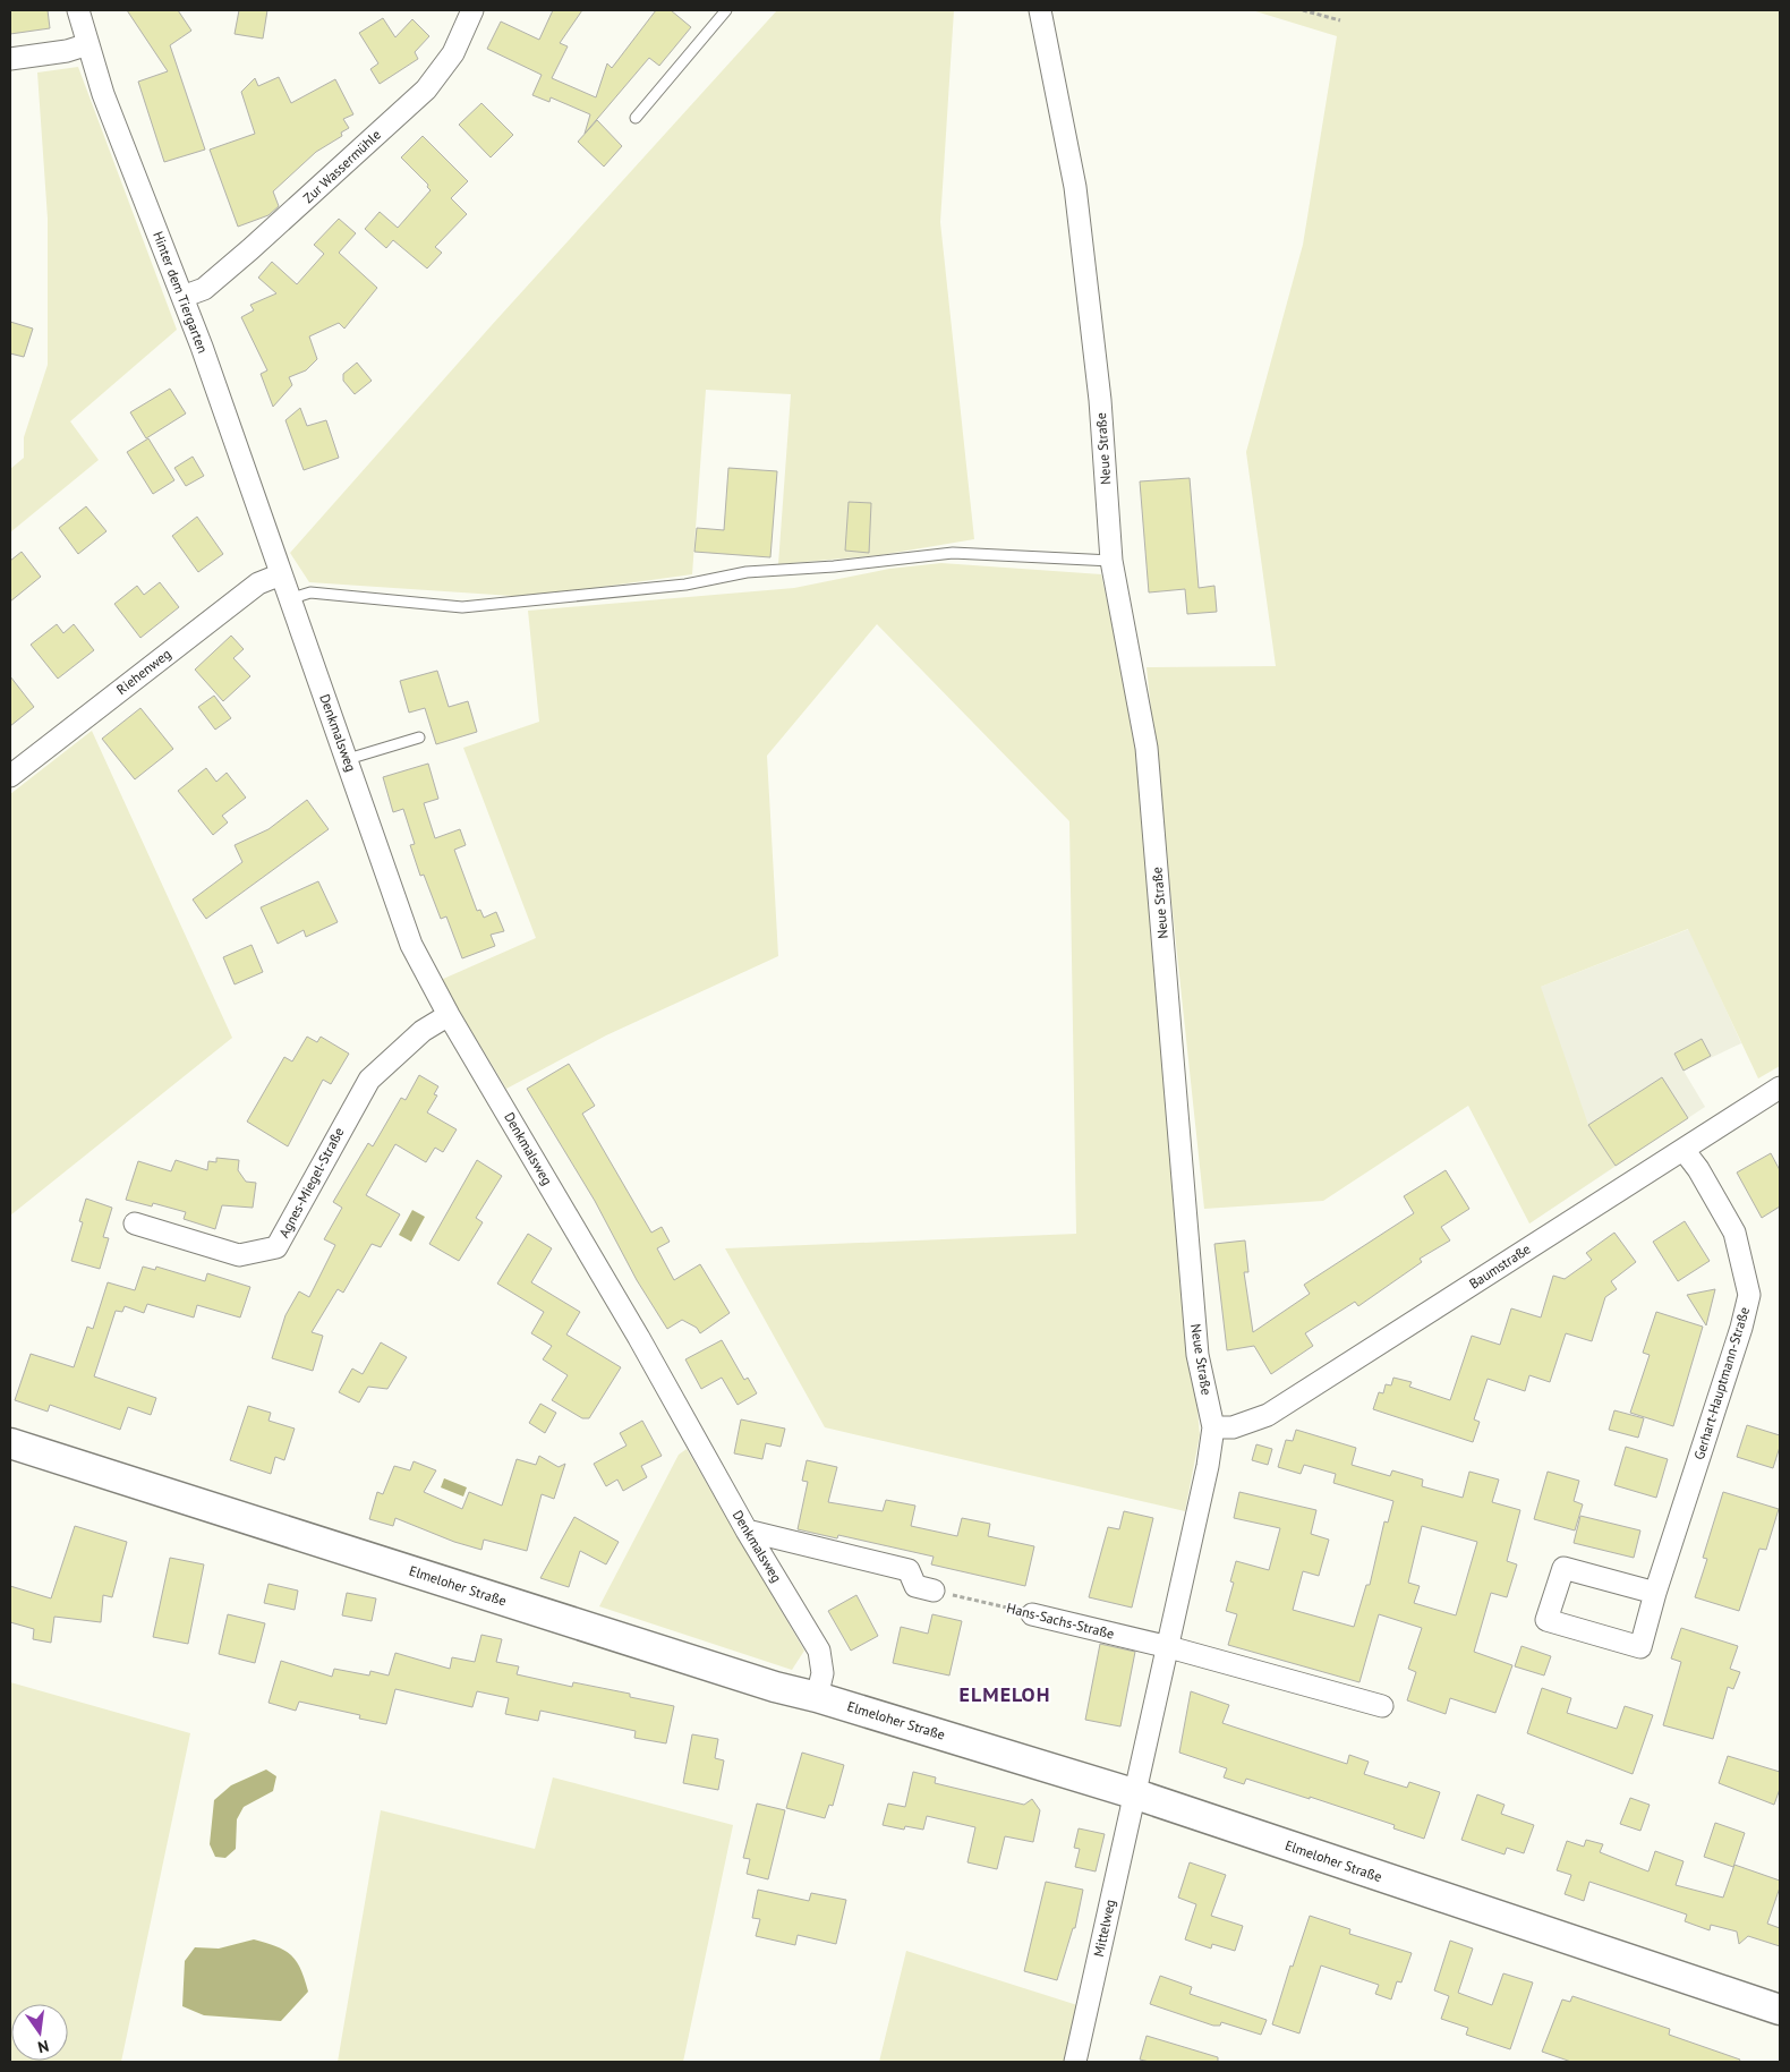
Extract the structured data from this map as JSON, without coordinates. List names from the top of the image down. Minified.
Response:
{"streets":{"street":["Zur Wassermühle","Hinter dem Tiergarten","Neue Straße","Riehenweg","Denkmalsweg","Agnes-Miegel-Straße","Baumstraße","Gerhart-Hauptmann-Straße","Elmeloher Straße","Hans-Sachs-Straße","Mittelweg"]},"crossings":[["Zur Wassermühle","Hinter dem Tiergarten"],["Hinter dem Tiergarten","Riehenweg"],["Hinter dem Tiergarten","Denkmalsweg"],["Neue Straße","Baumstraße"],["Neue Straße","Elmeloher Straße"],["Neue Straße","Hans-Sachs-Straße"],["Neue Straße","Mittelweg"],["Riehenweg","Denkmalsweg"],["Denkmalsweg","Agnes-Miegel-Straße"],["Denkmalsweg","Elmeloher Straße"],["Baumstraße","Gerhart-Hauptmann-Straße"],["Elmeloher Straße","Mittelweg"]],"districts":["ELMELOH"],"north":"bottom"}
